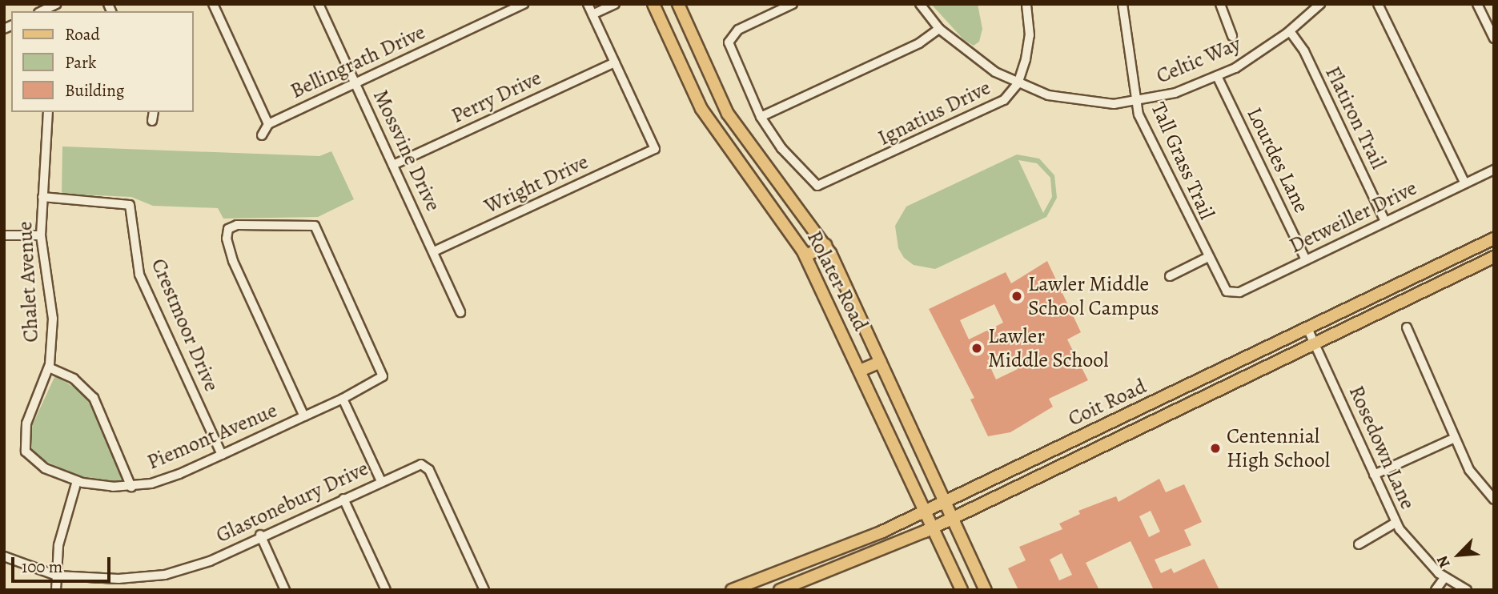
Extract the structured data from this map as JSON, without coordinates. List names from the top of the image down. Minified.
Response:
{"streets":{"main road":["Rolater Road","Coit Road"],"street":["Celtic Way","Bellingrath Drive","Perry Drive","Ignatius Drive","Flatiron Trail","Mossvine Drive","Lourdes Lane","Tall Grass Trail","Wright Drive","Detweiller Drive","Chalet Avenue","Crestmoor Drive","Piemont Avenue","Rosedown Lane","Glastonebury Drive"]},"crossings":[["Celtic Way","Ignatius Drive"],["Celtic Way","Flatiron Trail"],["Celtic Way","Lourdes Lane"],["Celtic Way","Tall Grass Trail"],["Bellingrath Drive","Mossvine Drive"],["Perry Drive","Mossvine Drive"],["Perry Drive","Wright Drive"],["Flatiron Trail","Detweiller Drive"],["Mossvine Drive","Wright Drive"],["Lourdes Lane","Detweiller Drive"],["Tall Grass Trail","Detweiller Drive"],["Rolater Road","Coit Road"],["Chalet Avenue","Crestmoor Drive"],["Chalet Avenue","Piemont Avenue"],["Crestmoor Drive","Piemont Avenue"],["Coit Road","Rosedown Lane"]],"places":["Lawler Middle School Campus","Lawler Middle School","Centennial High School"],"legend":["Road","Park","Building"],"scale_bar":"100 m","north":"bottom left"}
